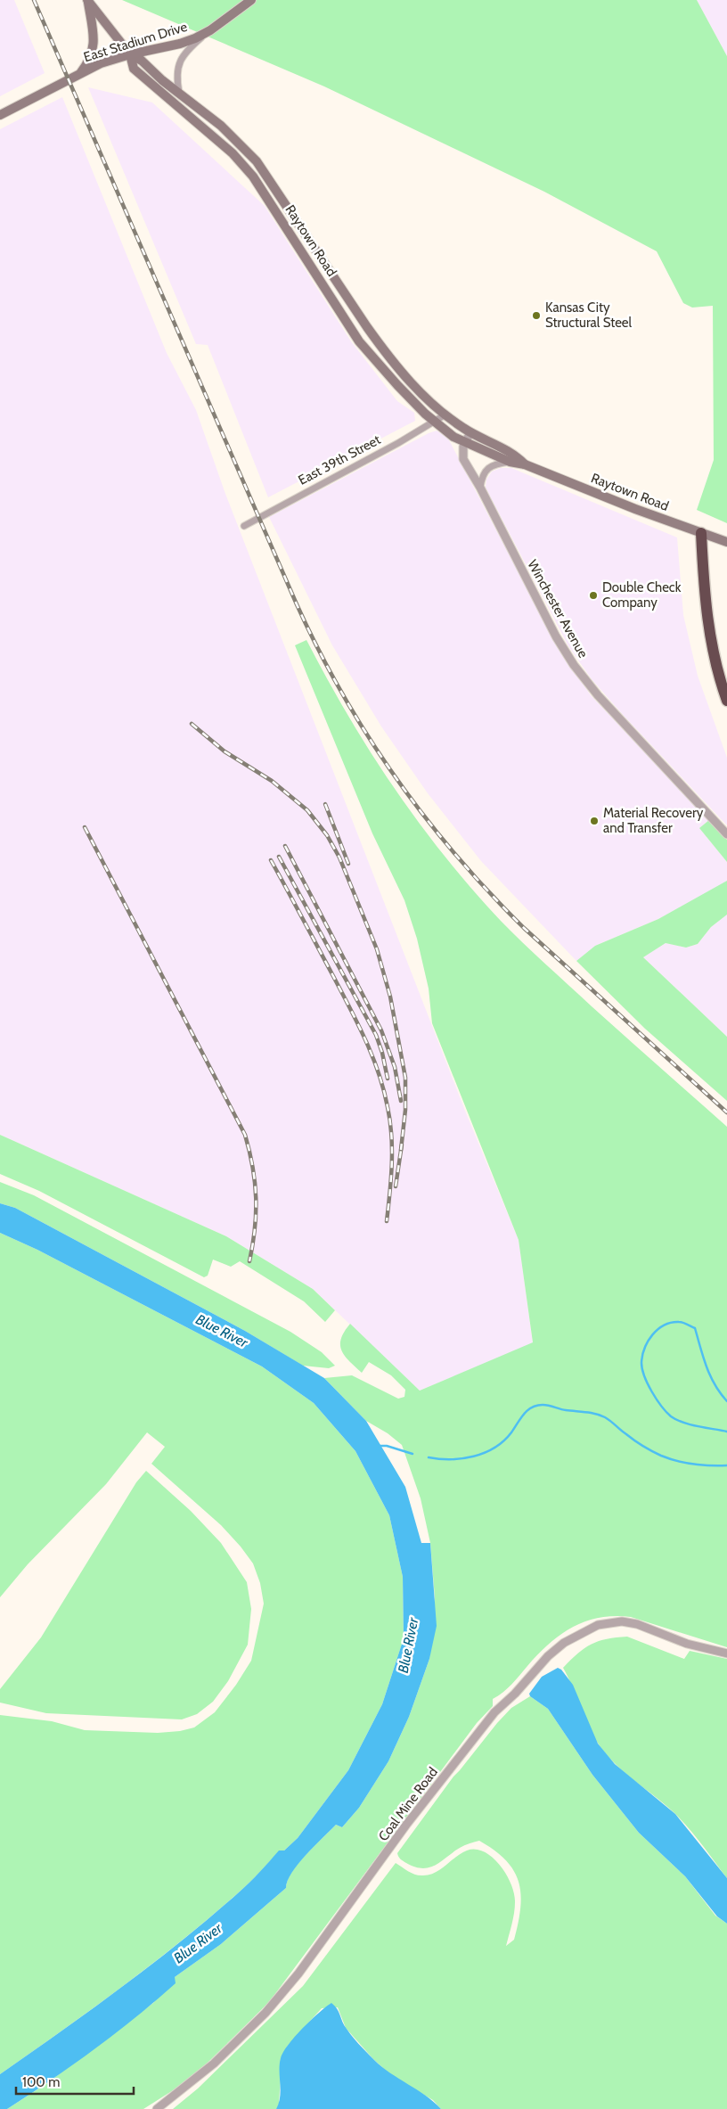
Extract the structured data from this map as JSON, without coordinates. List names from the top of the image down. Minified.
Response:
{"streets":{"main road":["East Stadium Drive","Raytown Road"],"street":["East 39th Street","Winchester Avenue","Coal Mine Road"]},"crossings":[["East Stadium Drive","Raytown Road"],["Raytown Road","East 39th Street"],["Raytown Road","Winchester Avenue"]],"water":["Blue River"],"places":["Kansas City Structural Steel","Double Check Company","Material Recovery and Transfer"],"scale_bar":"100 m"}
